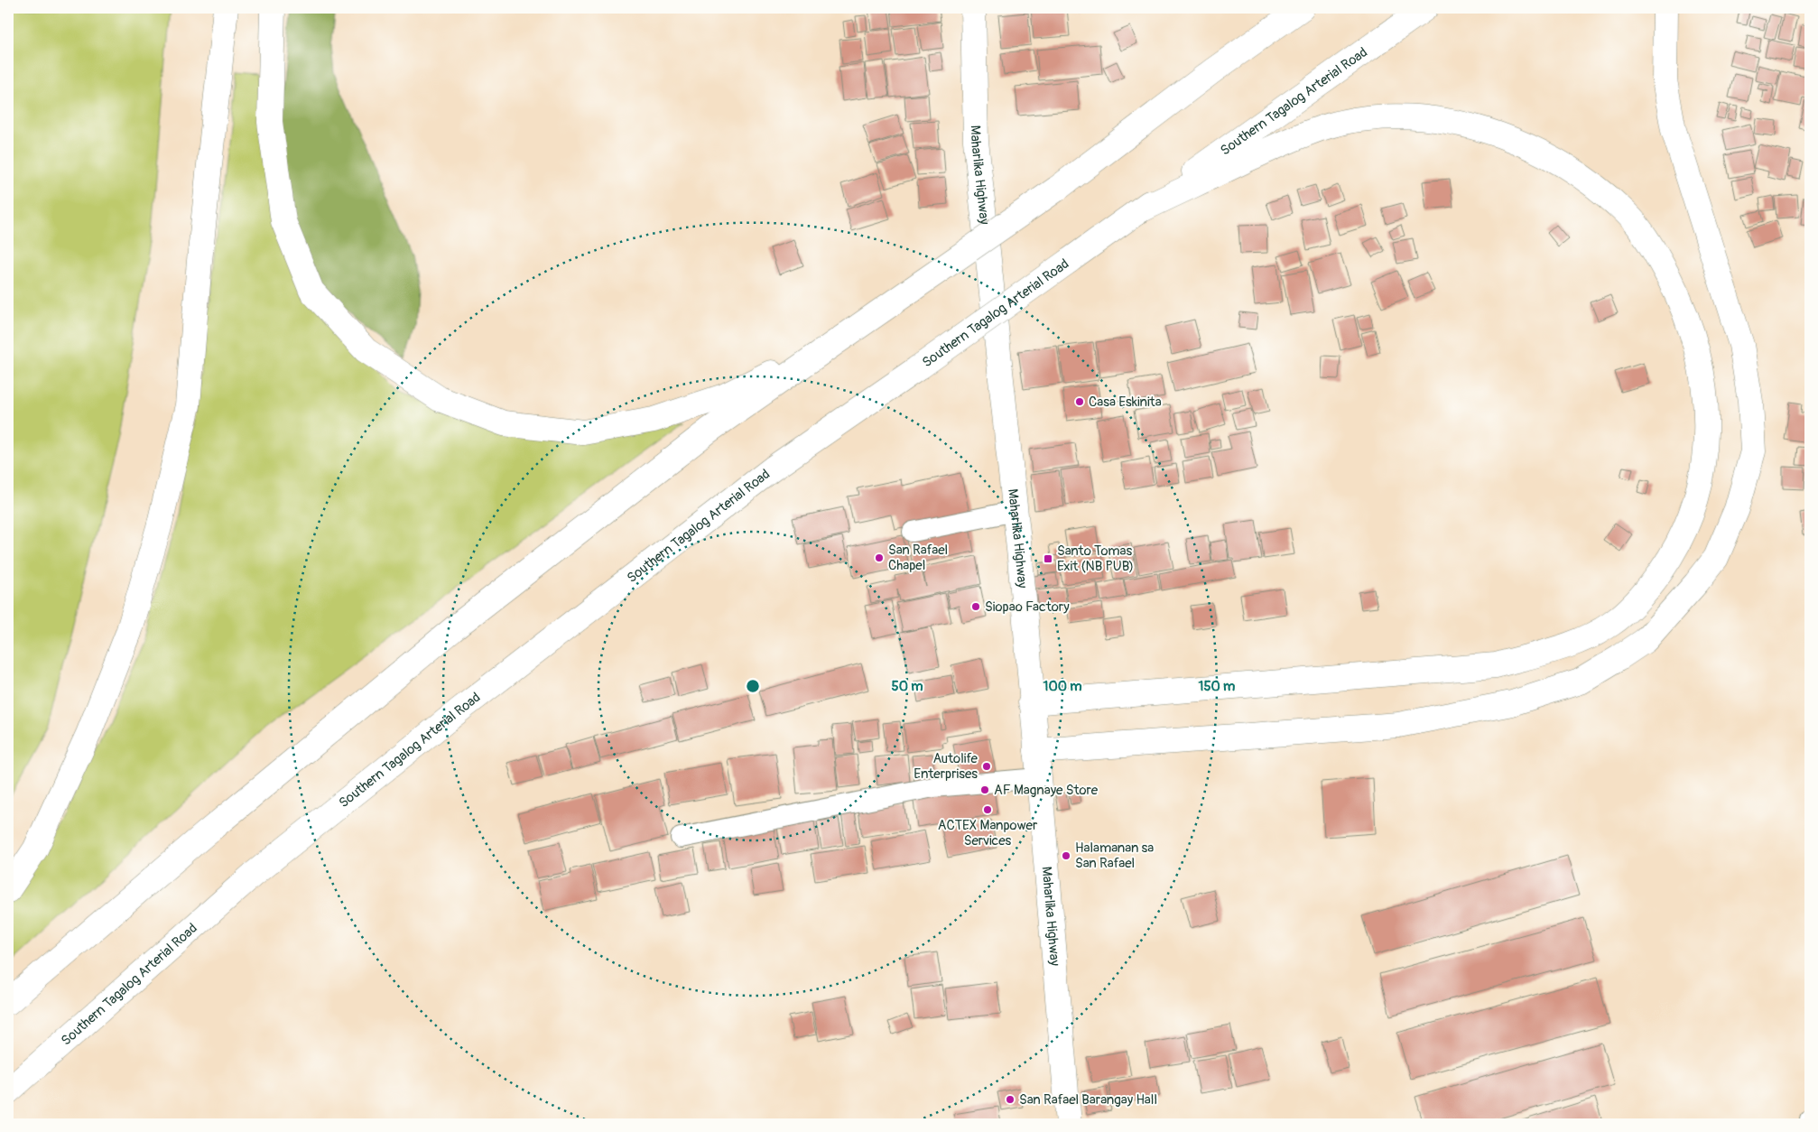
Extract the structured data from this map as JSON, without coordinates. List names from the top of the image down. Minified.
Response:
{"streets":{"highway":["Southern Tagalog Arterial Road","Maharlika Highway"]},"places":{"other":["Casa Eskinita","San Rafael Chapel","Siopao Factory","Autolife Enterprises","AF Magnaye Store","ACTEX Manpower Services","Halamanan sa San Rafael","San Rafael Barangay Hall"],"transit":["Santo Tomas Exit (NB PUB)"]},"rings":["50 m","100 m","150 m"]}
